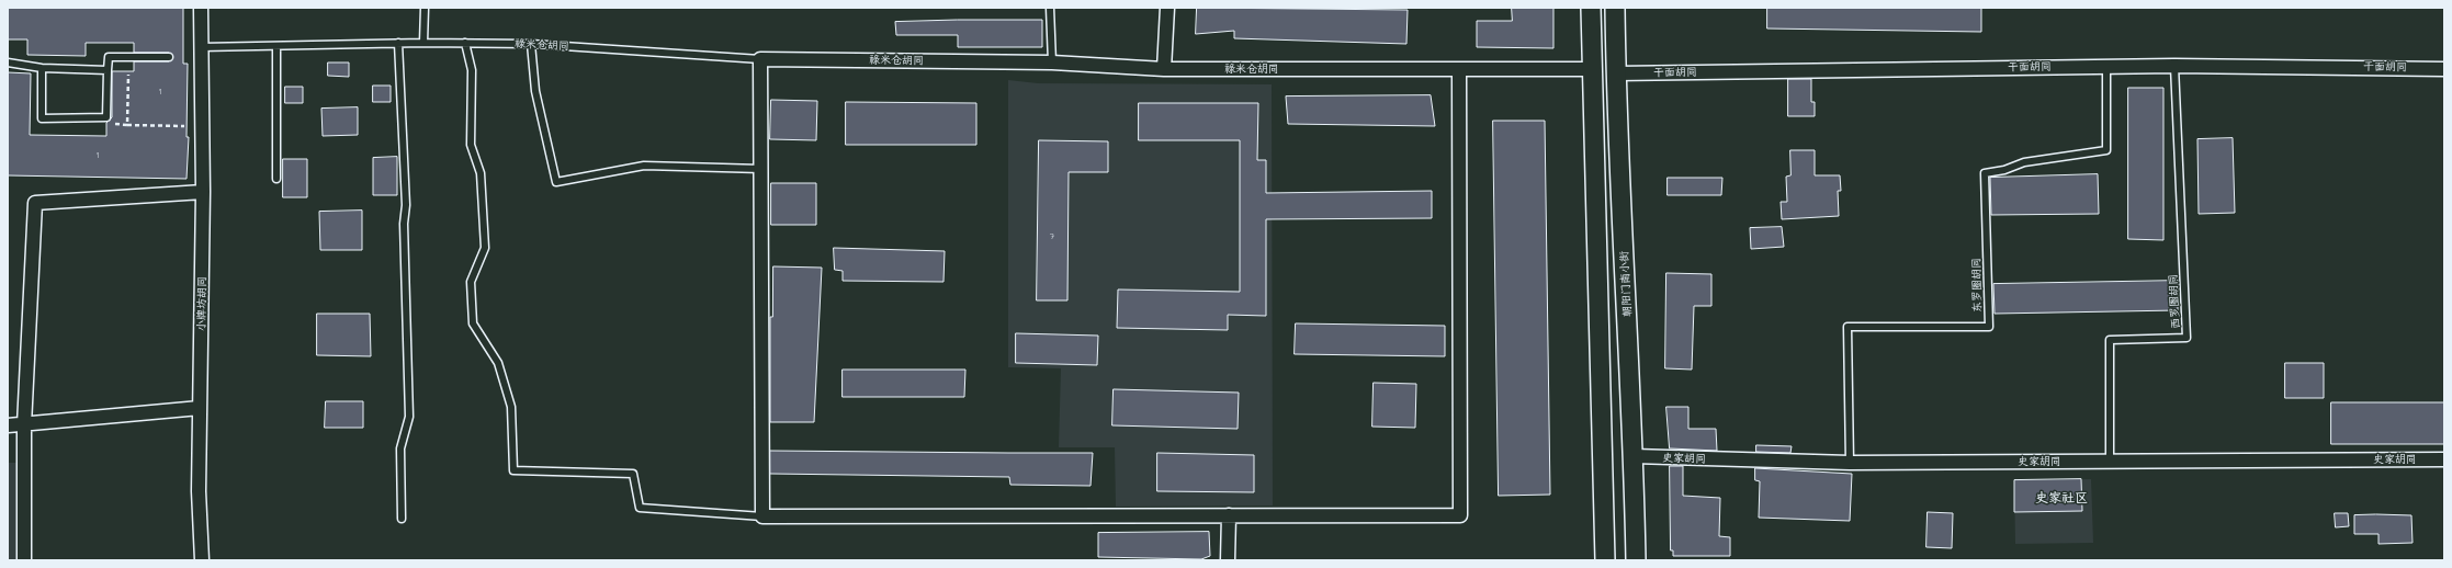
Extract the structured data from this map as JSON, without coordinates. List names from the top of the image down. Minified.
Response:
{"streets":{"main road":["朝阳门南小街"],"street":["禄米仓胡同","干面胡同","小牌坊胡同","史家胡同"],"lane":["东罗圈胡同","西罗圈胡同"]},"crossings":[["禄米仓胡同","小牌坊胡同"],["干面胡同","朝阳门南小街"],["干面胡同","东罗圈胡同"],["干面胡同","西罗圈胡同"],["朝阳门南小街","史家胡同"],["东罗圈胡同","史家胡同"],["西罗圈胡同","史家胡同"]],"districts":["史家社区"],"house_numbers":["1","1","7"]}
